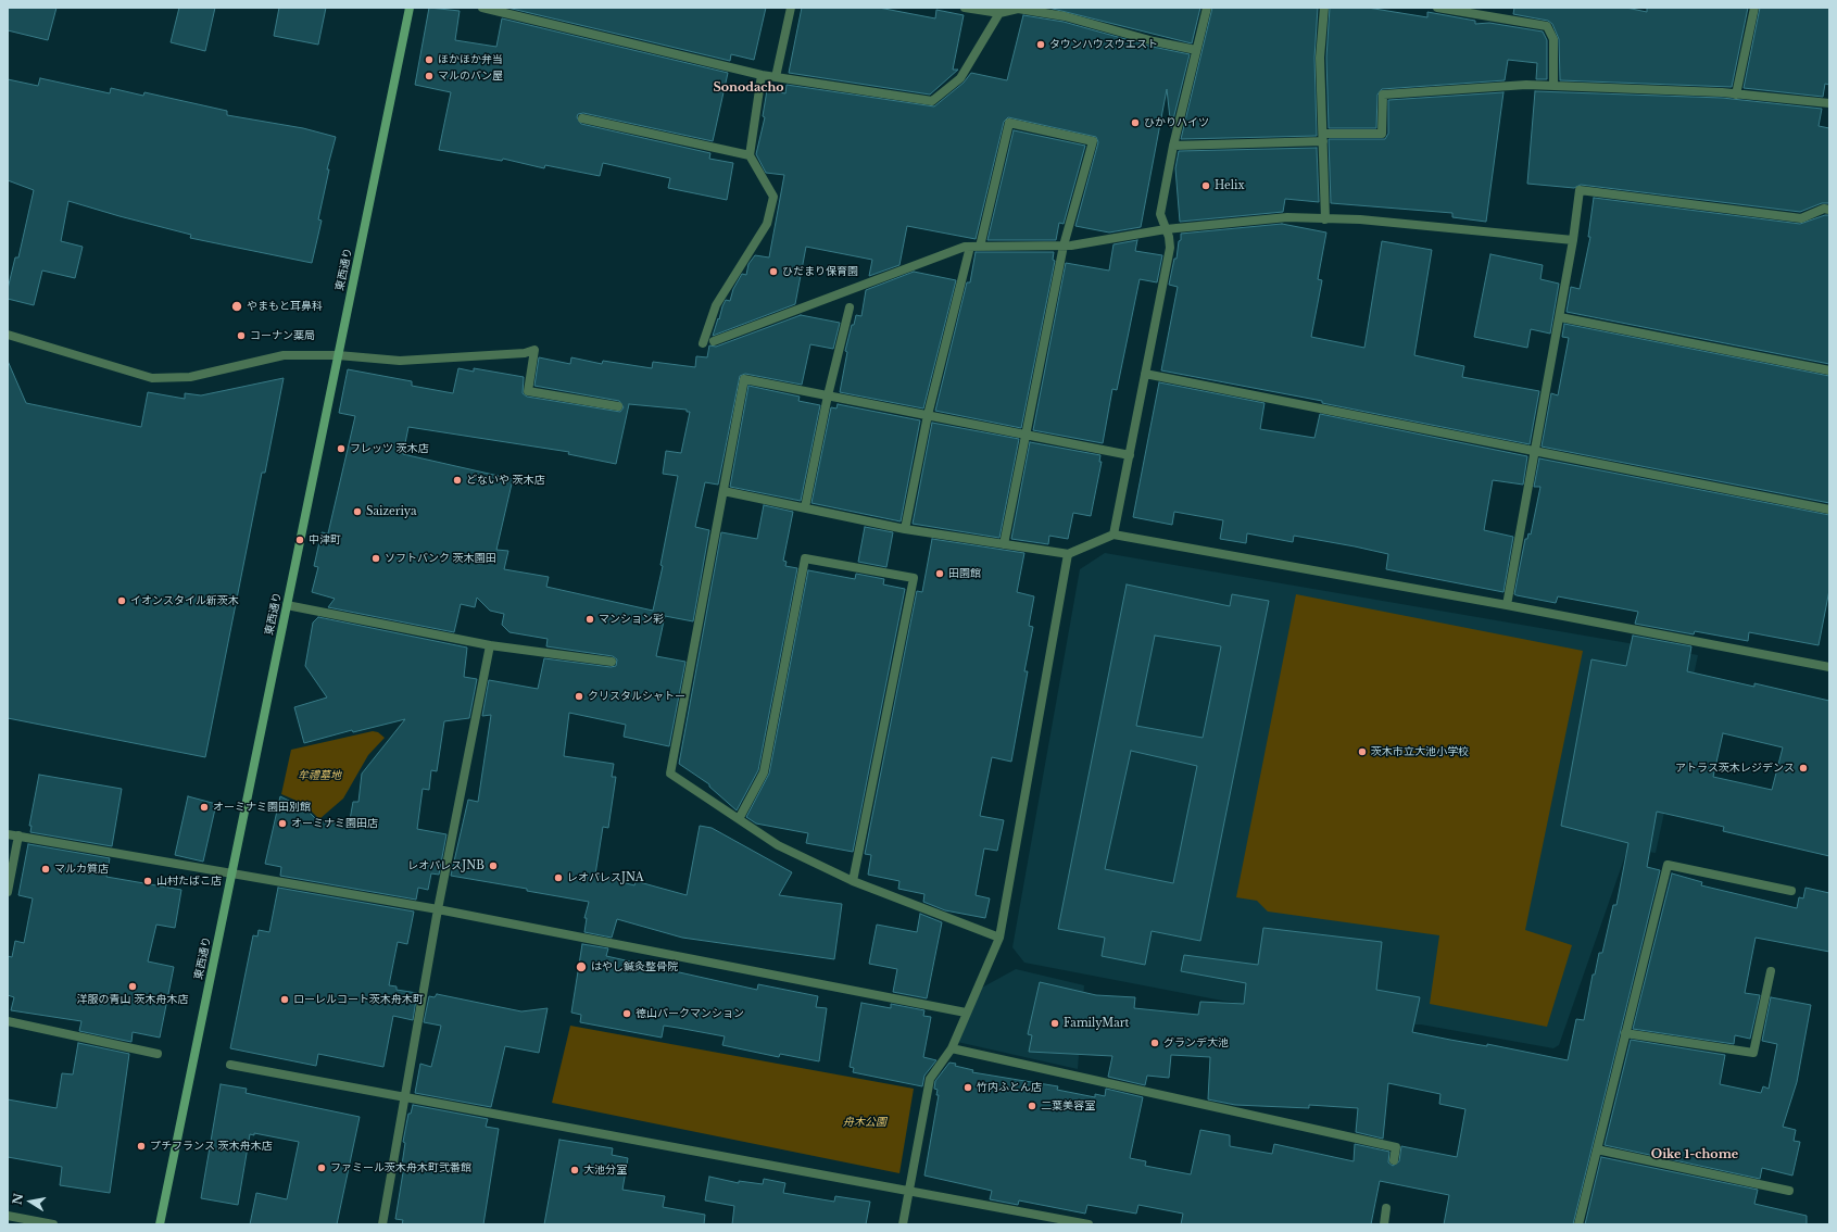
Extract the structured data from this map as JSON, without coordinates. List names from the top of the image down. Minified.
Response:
{"streets":{"street":["東西通り"]},"districts":["Sonodacho","Oike 1-chome"],"parks":["牟禮墓地","舟木公園"],"places":["タウンハウスウエスト","ほかほか弁当","マルのパン屋","ひかりハイツ","Helix","ひだまり保育園","やまもと耳鼻科","コーナン薬局","フレッツ 茨木店","どないや 茨木店","Saizeriya","中津町","ソフトバンク 茨木園田","田園館","イオンスタイル新茨木","マンション彩","クリスタルシャトー","茨木市立大池小学校","アトラス茨木レジデンス","オーミナミ園田別館","オーミナミ園田店","レオパレスJNB","マルカ質店","レオパレスJNA","山村たばこ店","はやし鍼灸整骨院","洋服の青山 茨木舟木店","ローレルコート茨木舟木町","徳山パークマンション","FamilyMart","グランデ大池","竹内ふとん店","二葉美容室","プチフランス 茨木舟木店","ファミール茨木舟木町弐番館","大池分室"],"north":"left"}
